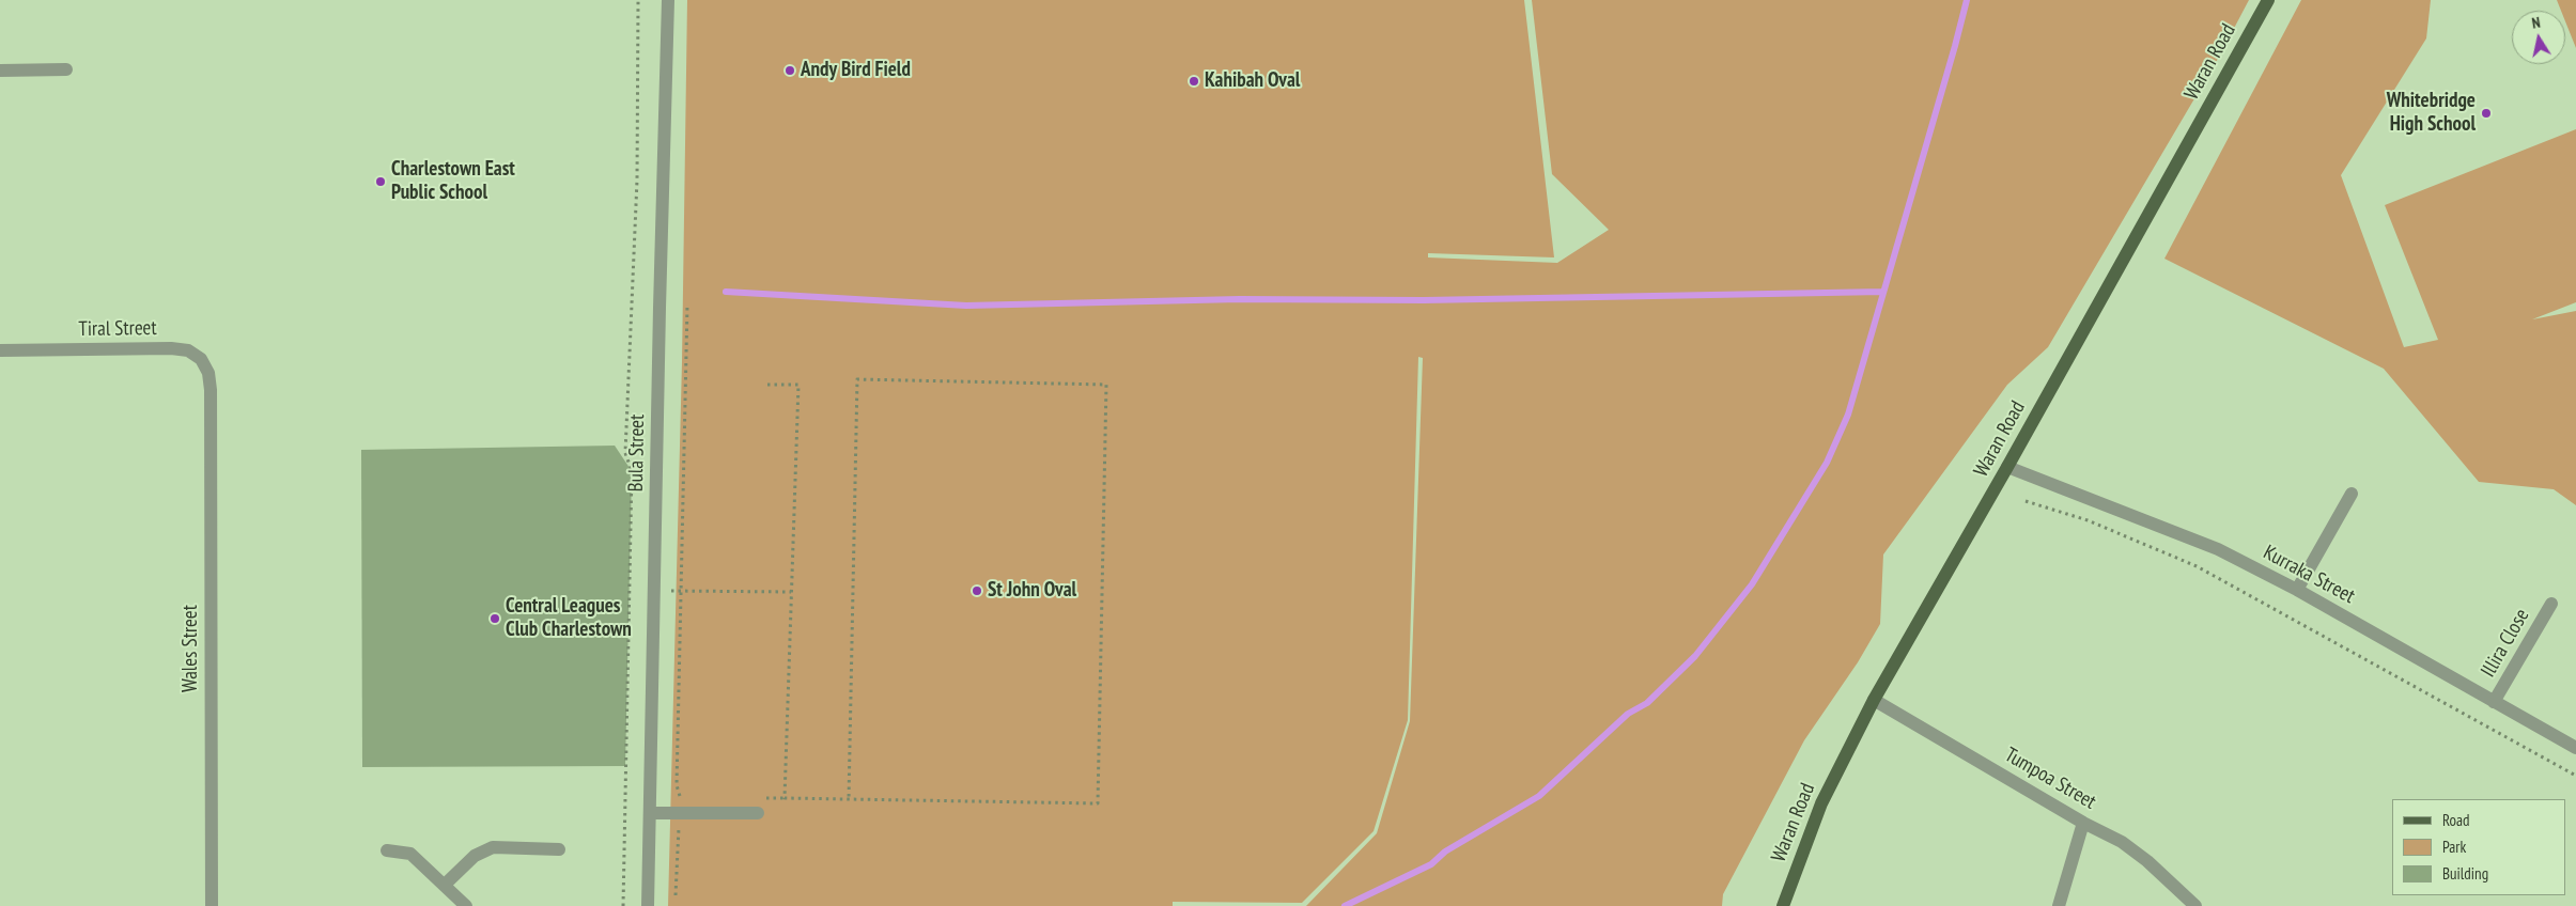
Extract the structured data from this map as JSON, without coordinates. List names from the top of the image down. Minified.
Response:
{"streets":{"main road":["Waran Road"],"street":["Tiral Street","Bula Street","Kurraka Street","Illira Close","Wales Street","Tumpoa Street"]},"crossings":[["Waran Road","Kurraka Street"],["Waran Road","Tumpoa Street"],["Tiral Street","Wales Street"],["Kurraka Street","Illira Close"]],"places":["Andy Bird Field","Kahibah Oval","Whitebridge High School","Charlestown East Public School","St John Oval","Central Leagues Club Charlestown"],"legend":["Road","Park","Building"],"north":"top"}
